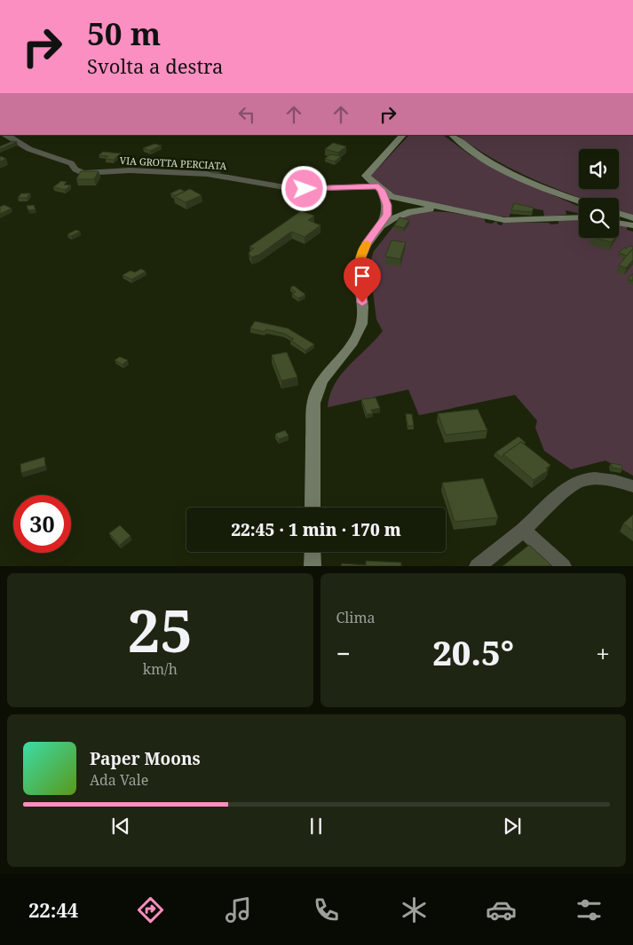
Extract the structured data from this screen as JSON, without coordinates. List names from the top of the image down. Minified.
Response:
{"streets":{"street":["VIA GROTTA PERCIATA"]},"page":{"turn":["50 m","Svolta a destra"],"limit":"30","trip":"22:45 · 1 min · 170 m","tile":[["25","km/h"],"Clima"],"heat":["−","20.5°","+"],"song":["Paper Moons","Ada Vale"],"tabs":"22:44"}}
